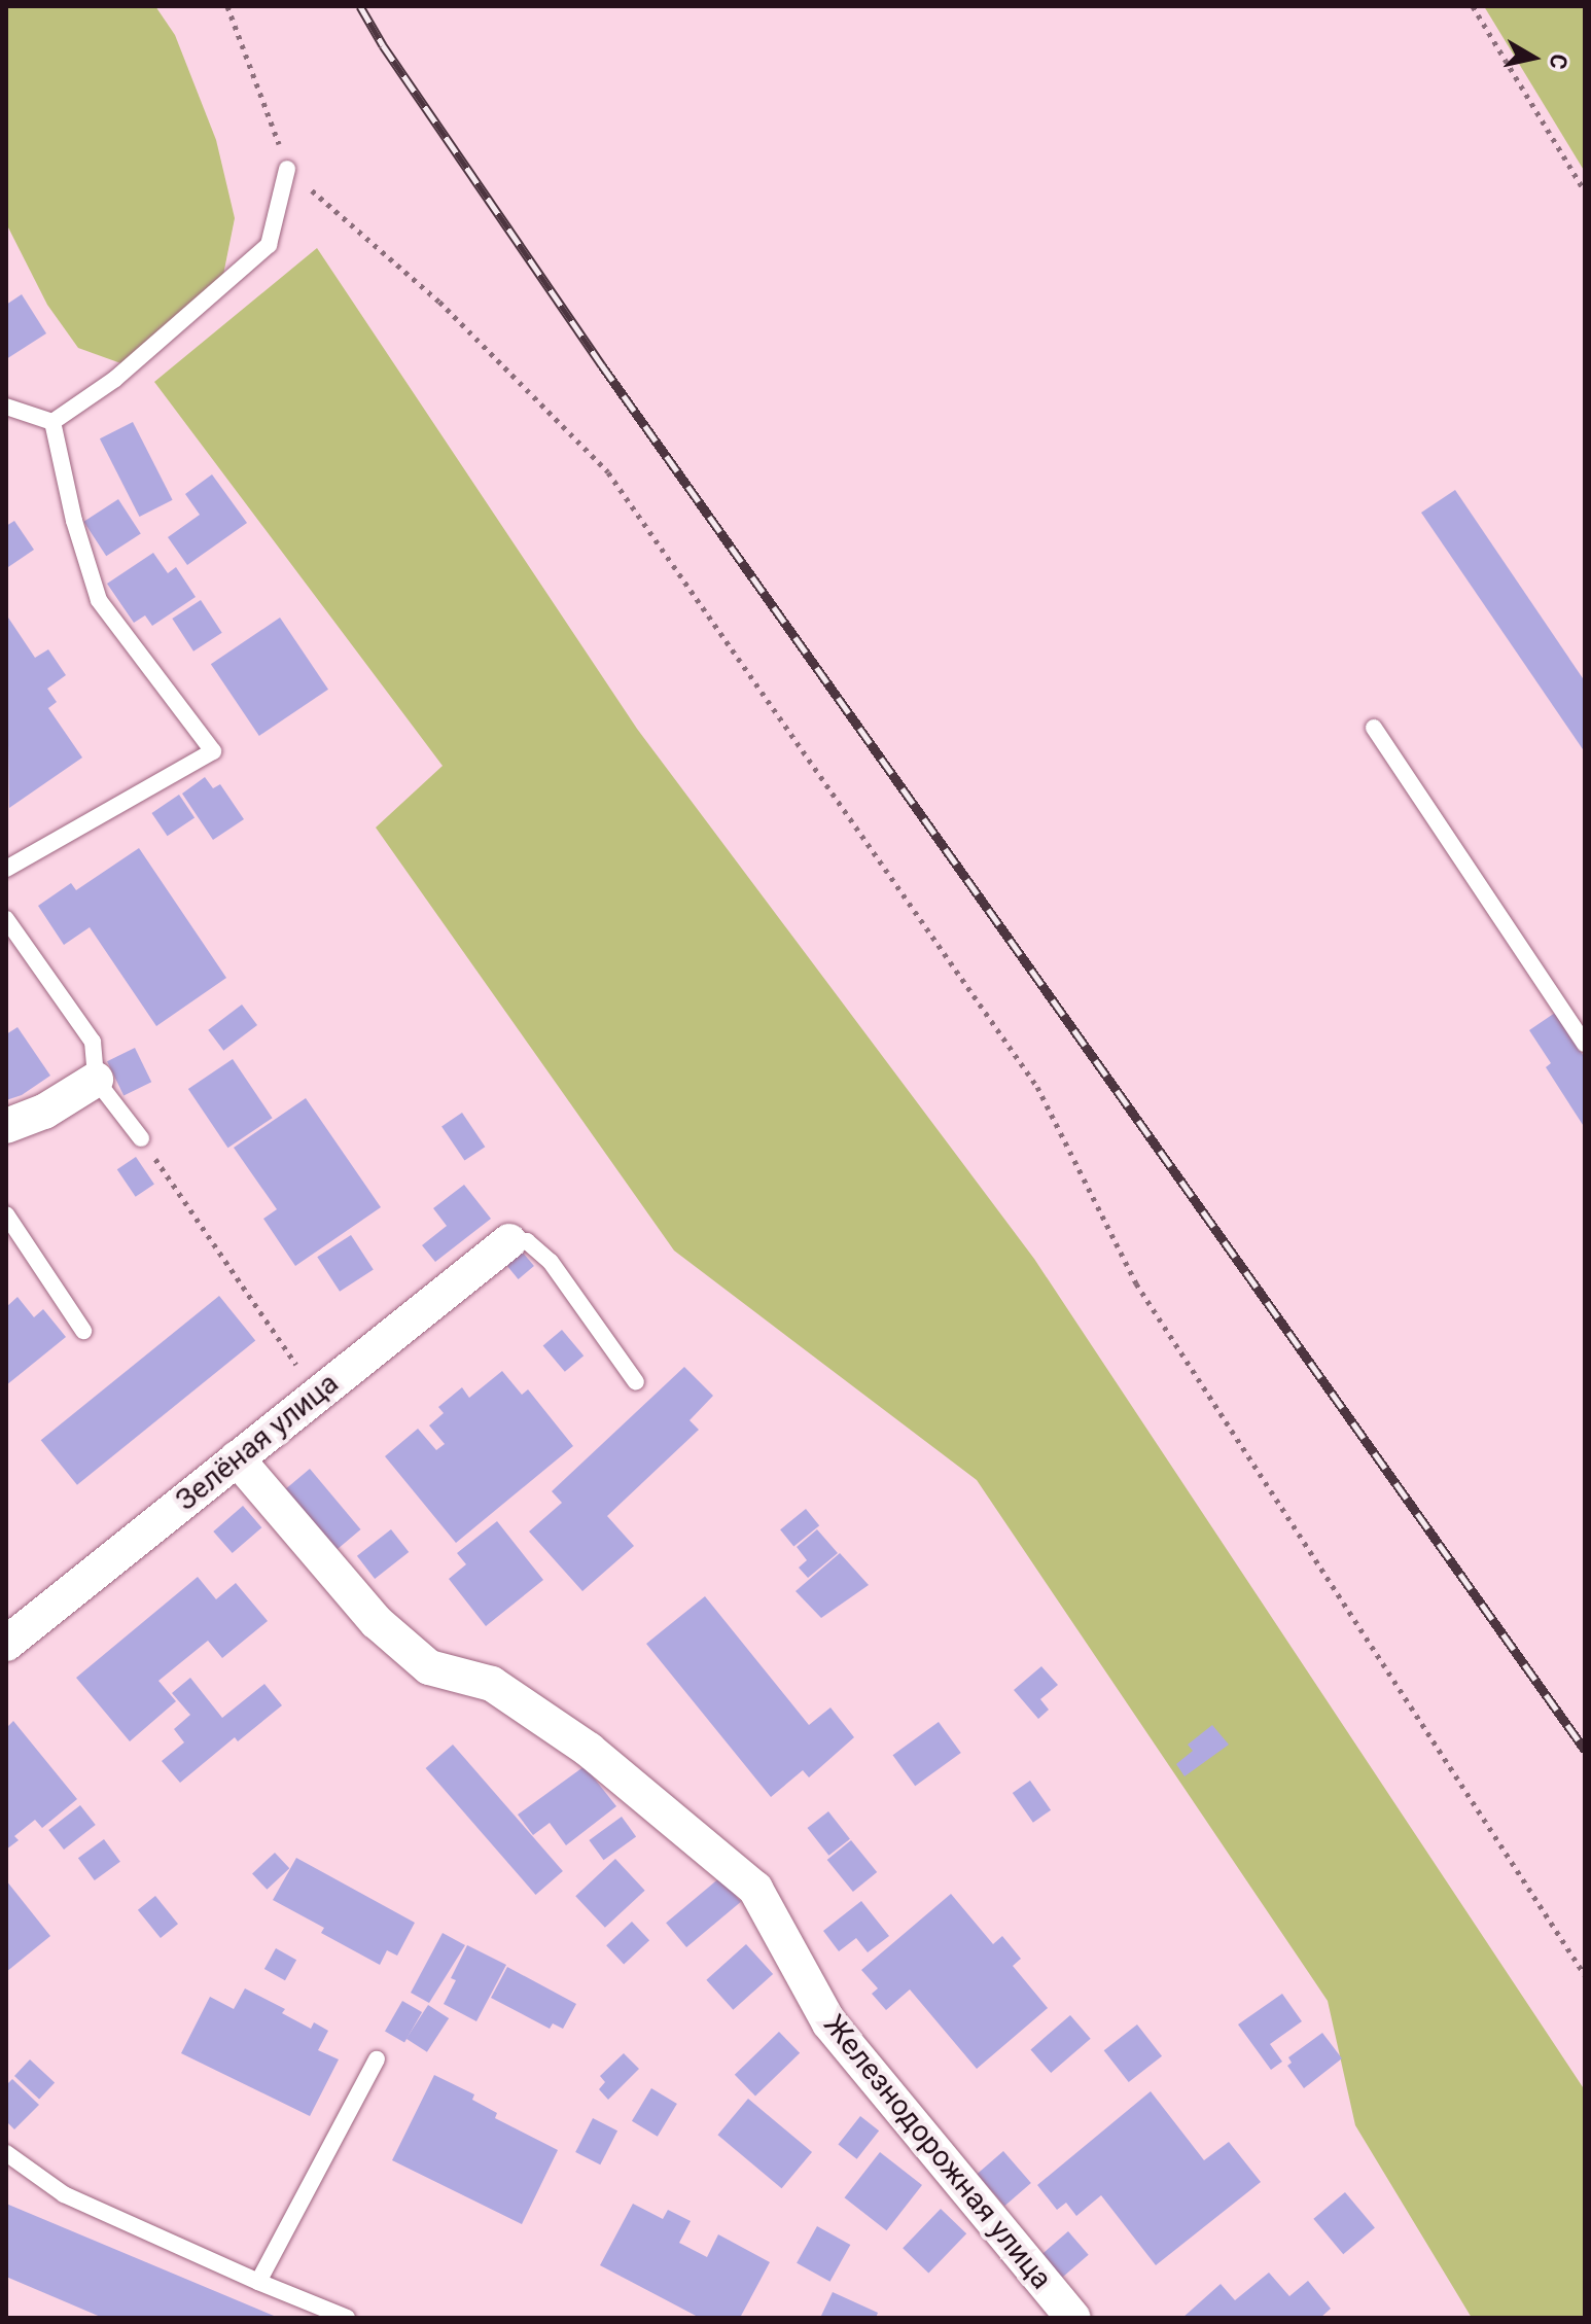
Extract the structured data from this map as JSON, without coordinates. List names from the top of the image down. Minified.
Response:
{"streets":{"street":["Зелёная улица","Железнодорожная улица"]},"crossings":[["Зелёная улица","Железнодорожная улица"]],"north":"right"}
